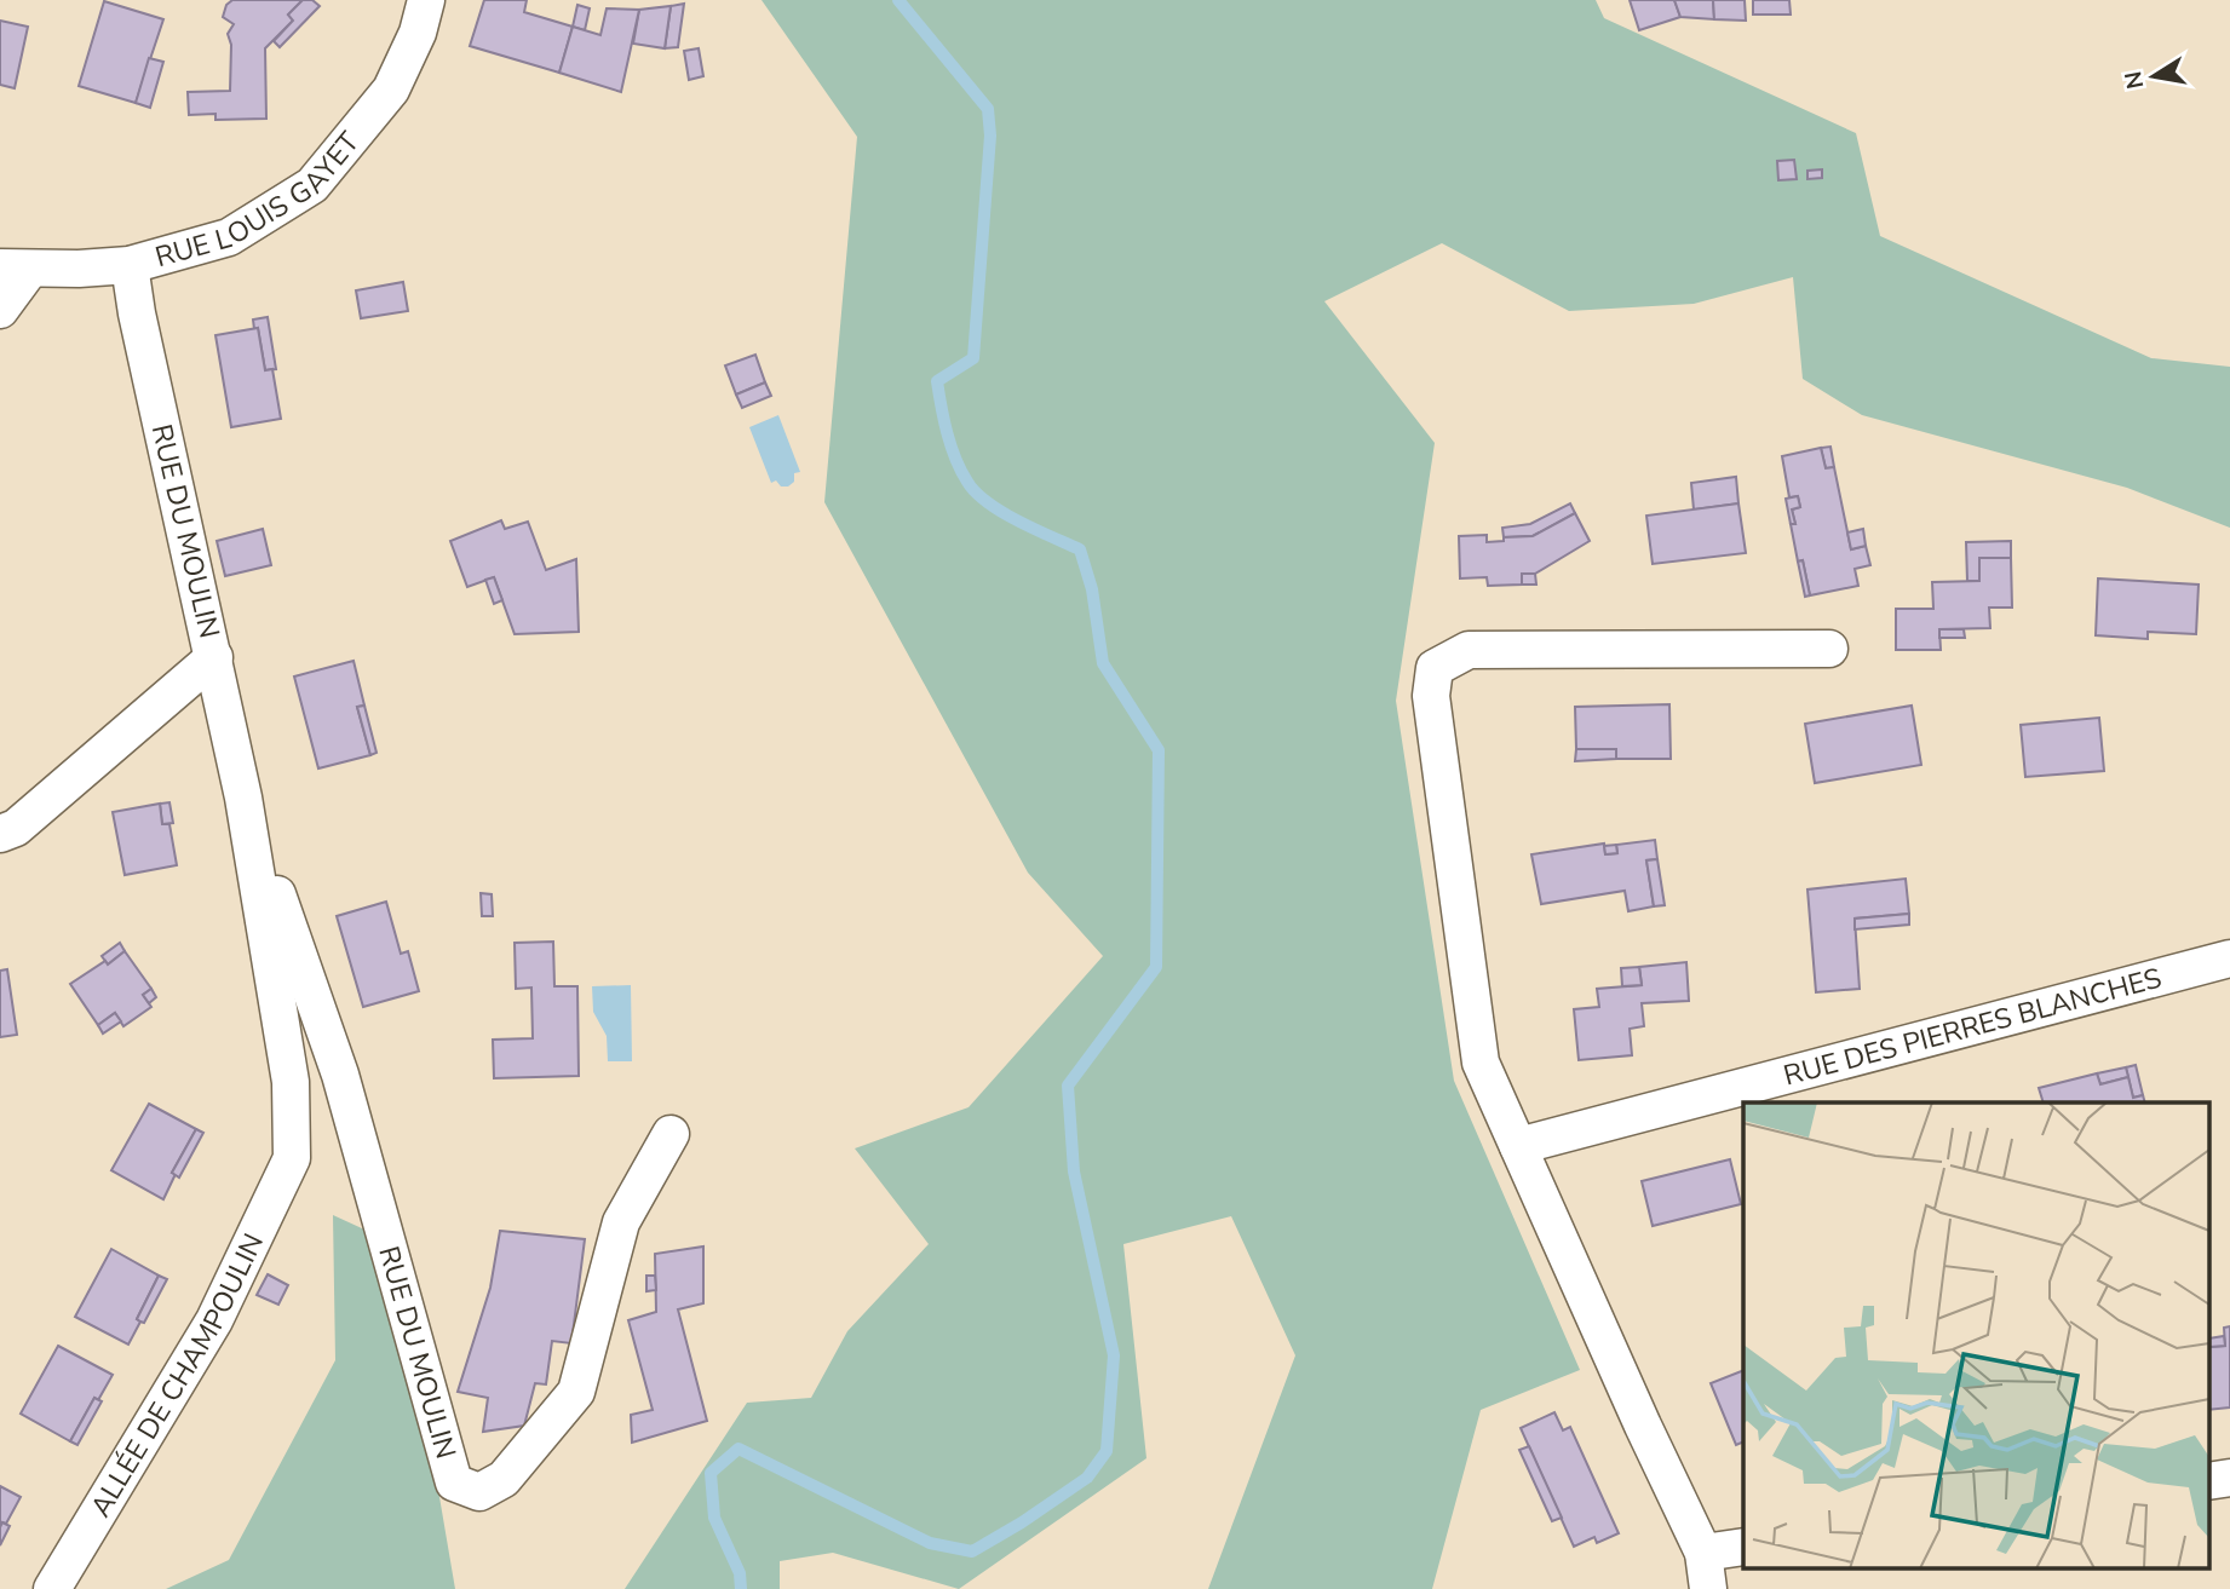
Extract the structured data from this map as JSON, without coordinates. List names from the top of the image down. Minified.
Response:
{"streets":{"street":["RUE LOUIS GAYET","RUE DU MOULIN","RUE DES PIERRES BLANCHES","ALLÉE DE CHAMPOULIN"]},"crossings":[["RUE LOUIS GAYET","RUE DU MOULIN"],["RUE DU MOULIN","ALLÉE DE CHAMPOULIN"]],"north":"left"}
